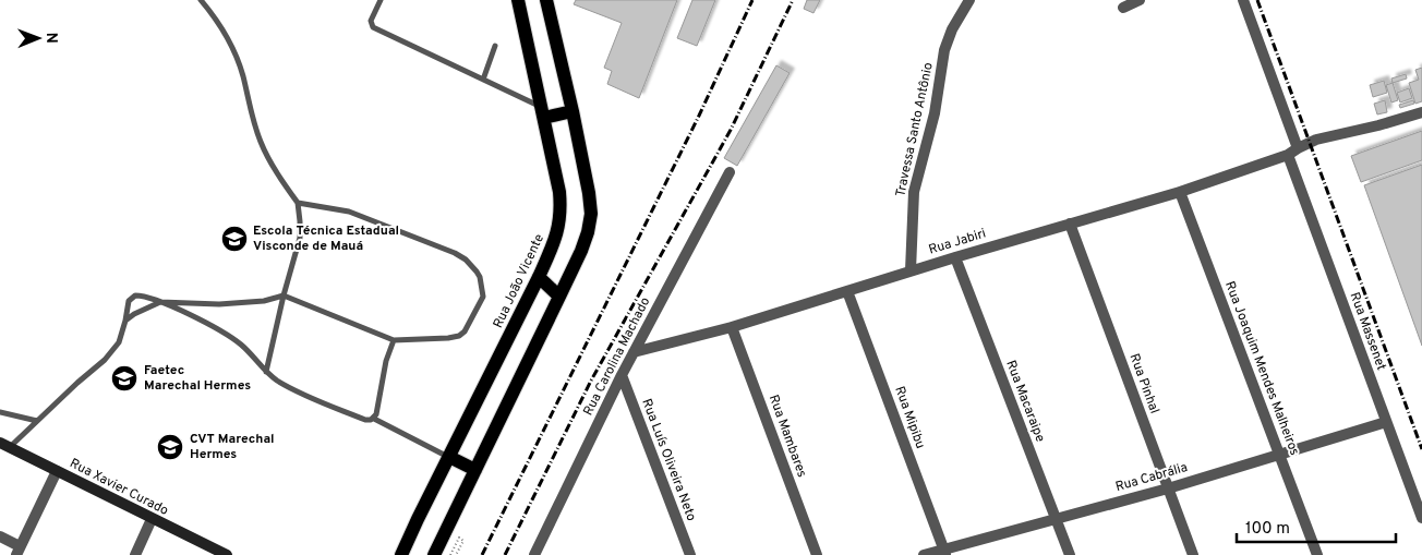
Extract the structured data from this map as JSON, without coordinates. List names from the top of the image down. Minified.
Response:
{"streets":{"main road":["Rua João Vicente","Rua Xavier Curado"],"street":["Travessa Santo Antônio","Rua Jabiri","Rua Massenet","Rua Carolina Machado","Rua Joaquim Mendes Malheiros","Rua Pinhal","Rua Macaraipe","Rua Mipibu","Rua Mambares","Rua Luís Oliveira Neto","Rua Cabrália"]},"crossings":[["Travessa Santo Antônio","Rua Jabiri"],["Rua Jabiri","Rua Massenet"],["Rua Jabiri","Rua Carolina Machado"],["Rua Jabiri","Rua Joaquim Mendes Malheiros"],["Rua Jabiri","Rua Pinhal"],["Rua Jabiri","Rua Macaraipe"],["Rua Jabiri","Rua Mipibu"],["Rua Jabiri","Rua Mambares"],["Rua Massenet","Rua Cabrália"],["Rua Carolina Machado","Rua Luís Oliveira Neto"],["Rua Joaquim Mendes Malheiros","Rua Cabrália"],["Rua Pinhal","Rua Cabrália"],["Rua Macaraipe","Rua Cabrália"],["Rua Mipibu","Rua Cabrália"]],"places":{"school or university":["Escola Técnica Estadual Visconde de Mauá","Faetec Marechal Hermes","CVT Marechal Hermes"]},"scale_bar":"100 m","north":"right"}
